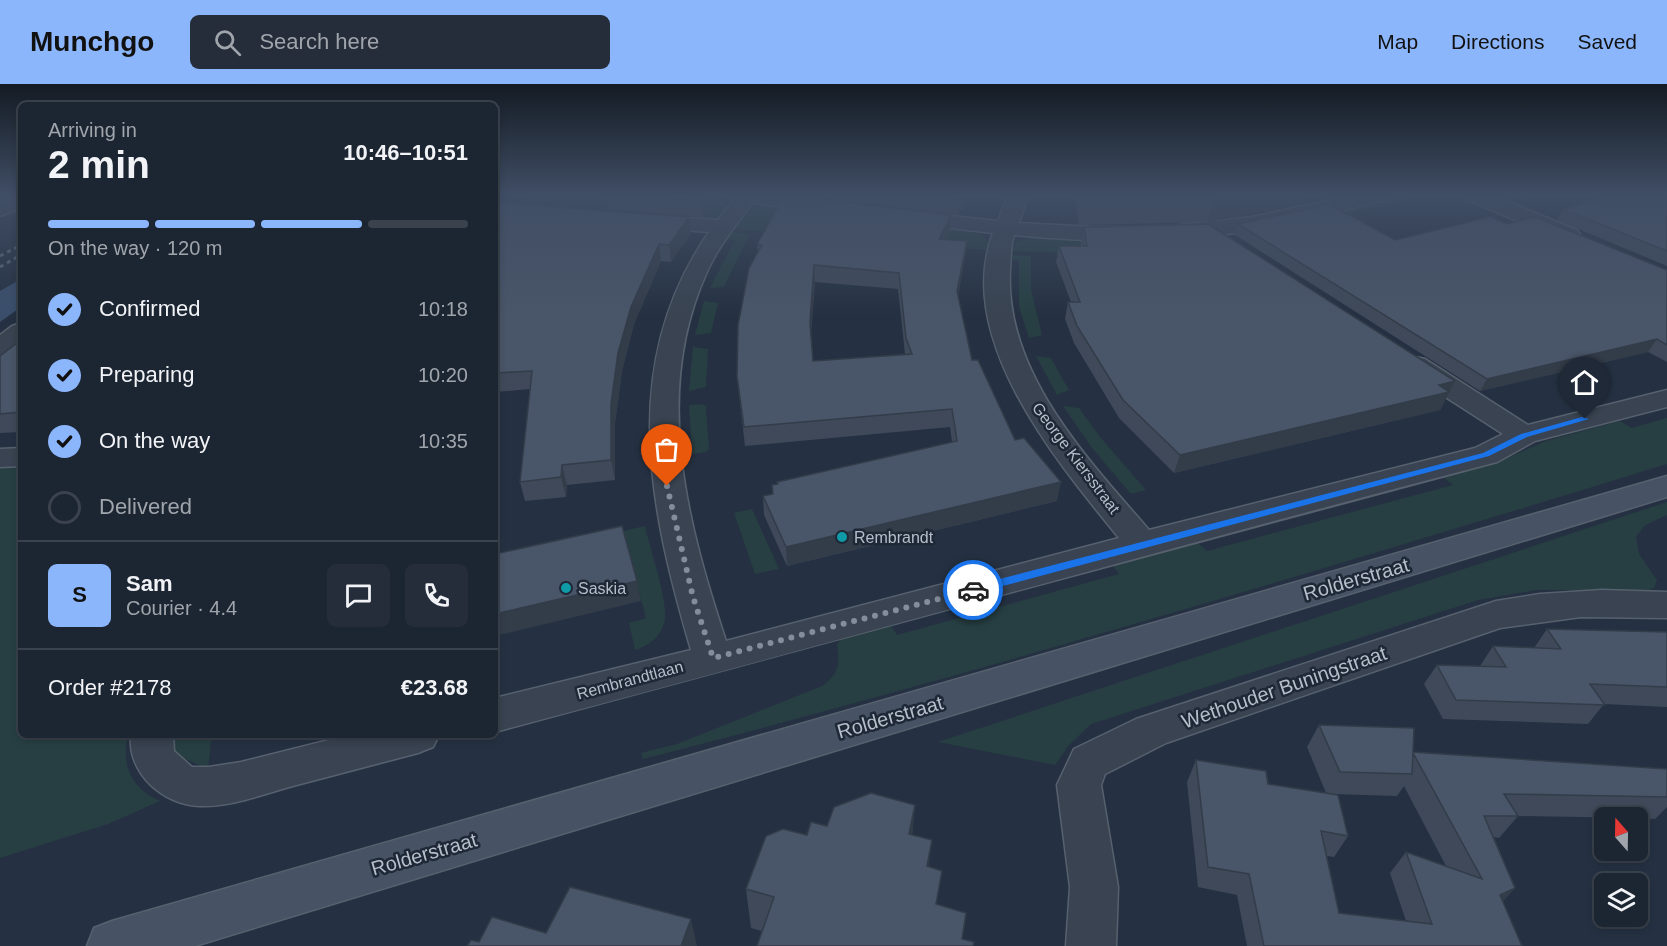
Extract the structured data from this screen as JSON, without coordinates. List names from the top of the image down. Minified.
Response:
{"streets":{"main road":["Rolderstraat"],"street":["George Kiersstraat","Rembrandtlaan","Wethouder Buningstraat"]},"crossings":[["George Kiersstraat","Rembrandtlaan"]],"places":["Rembrandt","Saskia"],"north":"top","page":{"header":"Munchgo","search":"Search here","nav":["Map","Directions","Saved"],"heading":["2 min","Arriving in","10:46–10:51"],"panel":["Sam","Courier · 4.4","Order #2178","€23.68"],"bar":"On the way · 120 m","list":[["Confirmed","10:18"],["Preparing","10:20"],["On the way","10:35"],"Delivered"],"round":"S"}}
